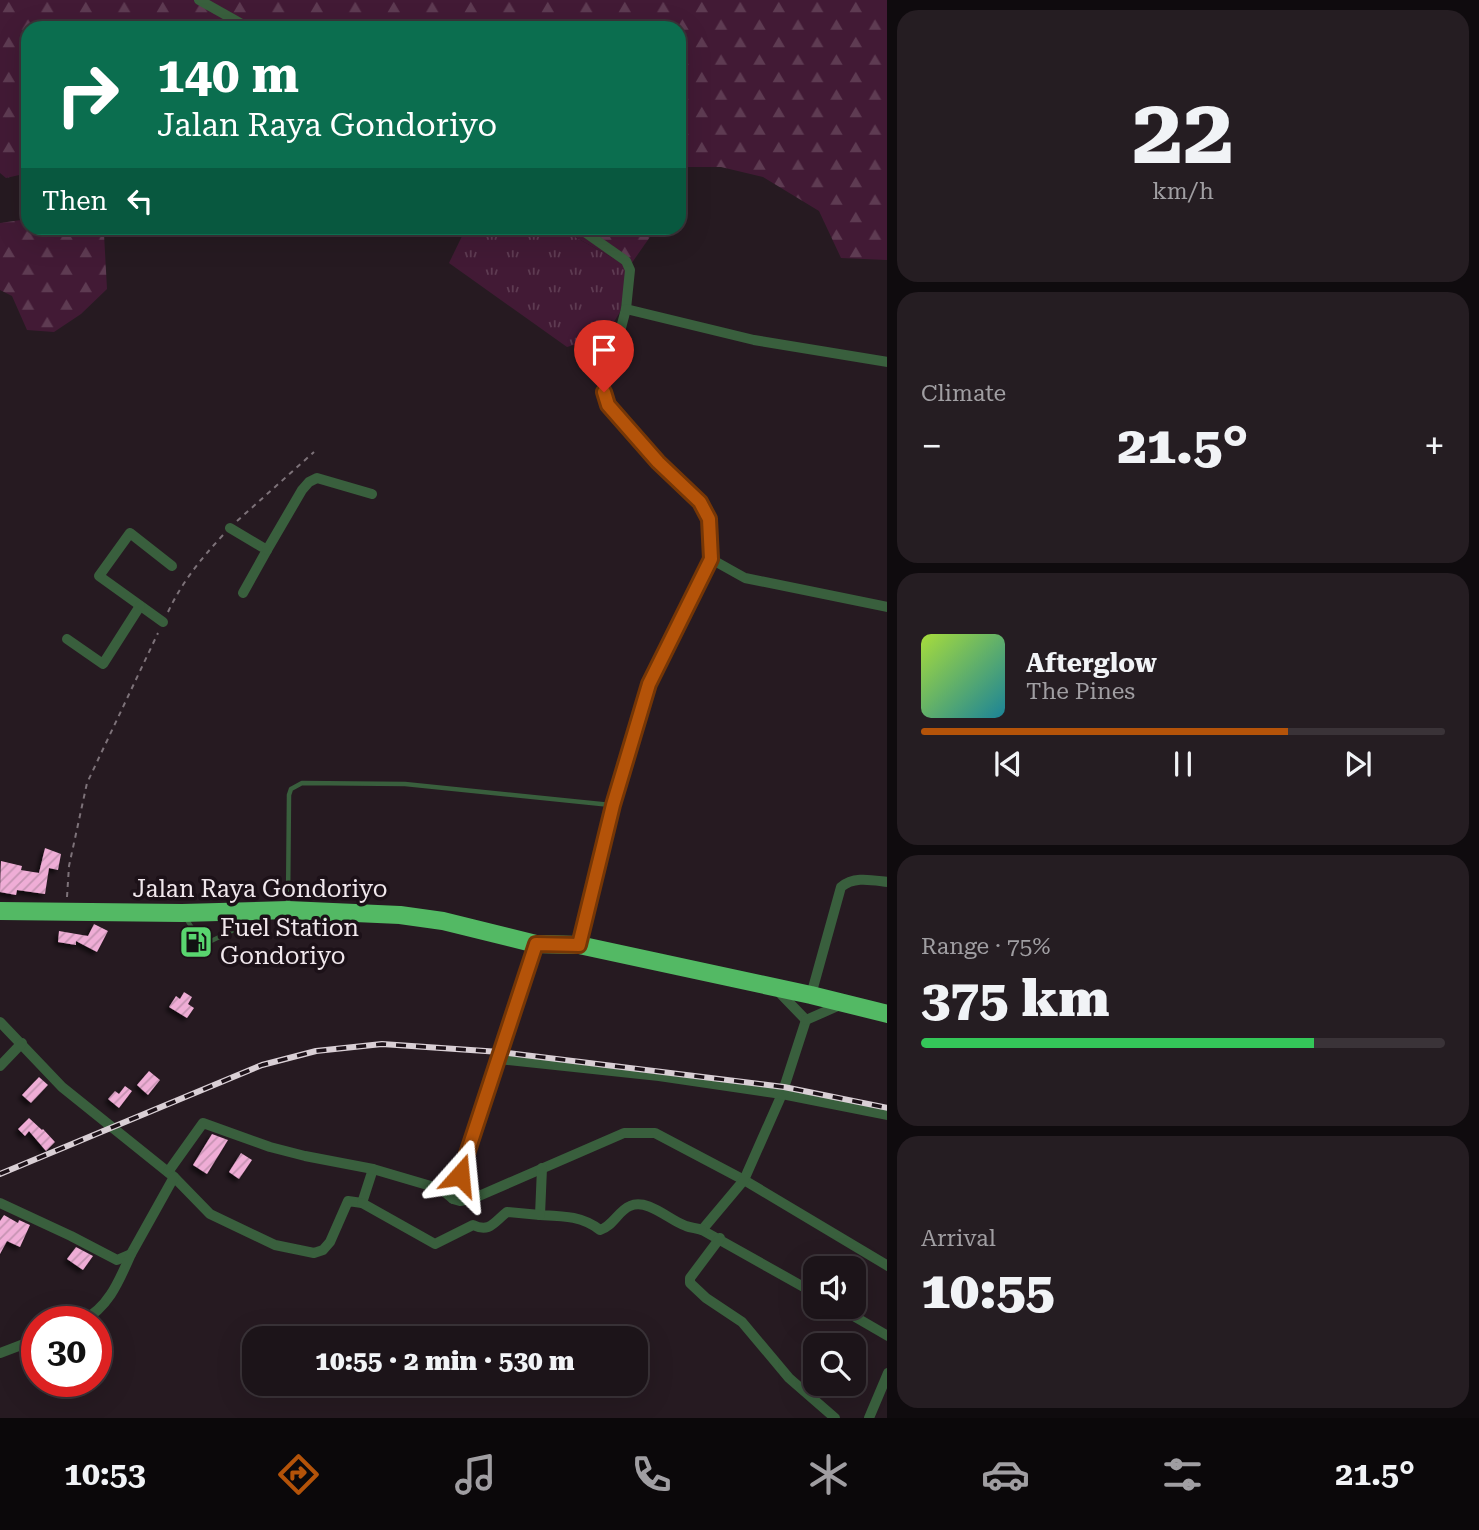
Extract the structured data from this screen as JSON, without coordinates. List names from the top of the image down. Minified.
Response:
{"streets":{"highway":["Jalan Raya Gondoriyo"]},"places":{"fuel station":["Fuel Station Gondoriyo"]},"page":{"tile":[["22","km/h"],"Climate",["Range · 75%","375 km"],["Arrival","10:55"]],"turn":["140 m","Jalan Raya Gondoriyo"],"then":"Then","heat":["−","21.5°","+"],"song":["Afterglow","The Pines"],"limit":"30","trip":"10:55 · 2 min · 530 m","tabs":["10:53","21.5°"]}}
